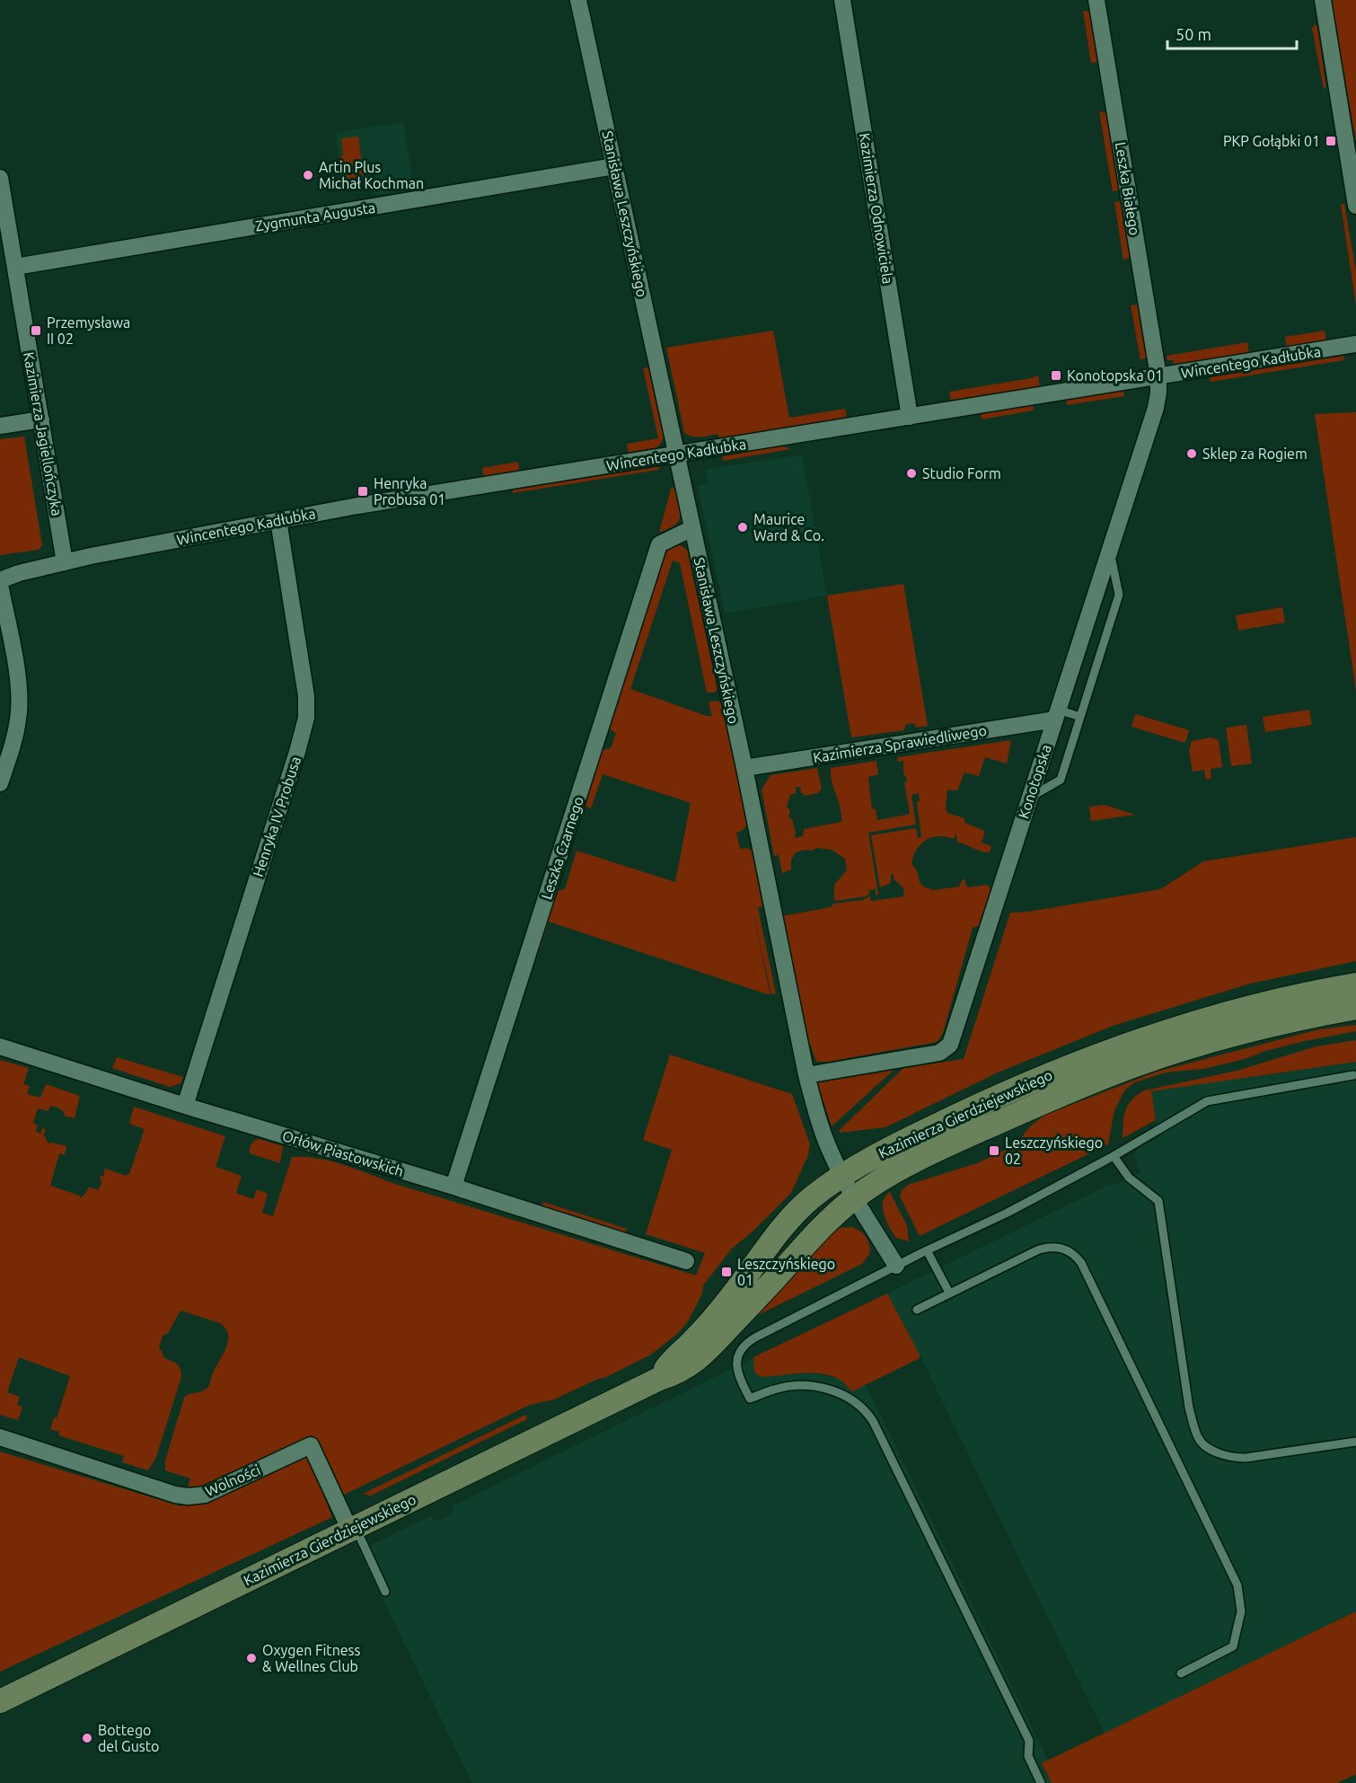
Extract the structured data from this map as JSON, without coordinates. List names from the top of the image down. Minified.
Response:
{"streets":{"street":["Leszka Białego","Kazimierza Odnowiciela","Stanisława Leszczyńskiego","Zygmunta Augusta","Wincentego Kadłubka","Kazimierza Jagiellończyka","Kazimierza Sprawiedliwego","Konotopska","Henryka IV Probusa","Leszka Czarnego","Kazimierza Gierdziejewskiego","Orłów Piastowskich","Wolności"]},"crossings":[["Leszka Białego","Wincentego Kadłubka"],["Leszka Białego","Konotopska"],["Kazimierza Odnowiciela","Wincentego Kadłubka"],["Stanisława Leszczyńskiego","Zygmunta Augusta"],["Stanisława Leszczyńskiego","Wincentego Kadłubka"],["Stanisława Leszczyńskiego","Kazimierza Sprawiedliwego"],["Stanisława Leszczyńskiego","Konotopska"],["Stanisława Leszczyńskiego","Leszka Czarnego"],["Stanisława Leszczyńskiego","Kazimierza Gierdziejewskiego"],["Zygmunta Augusta","Kazimierza Jagiellończyka"],["Wincentego Kadłubka","Kazimierza Jagiellończyka"],["Wincentego Kadłubka","Konotopska"],["Wincentego Kadłubka","Henryka IV Probusa"],["Kazimierza Sprawiedliwego","Konotopska"],["Henryka IV Probusa","Orłów Piastowskich"],["Leszka Czarnego","Orłów Piastowskich"],["Kazimierza Gierdziejewskiego","Wolności"]],"places":{"transit":["PKP Gołąbki 01","Przemysława II 02","Konotopska 01","Henryka Probusa 01","Leszczyńskiego 02","Leszczyńskiego 01"],"other":["Artin Plus Michał Kochman","Sklep za Rogiem","Studio Form","Maurice Ward & Co.","Oxygen Fitness & Wellnes Club","Bottego del Gusto"]},"scale_bar":"50 m"}
